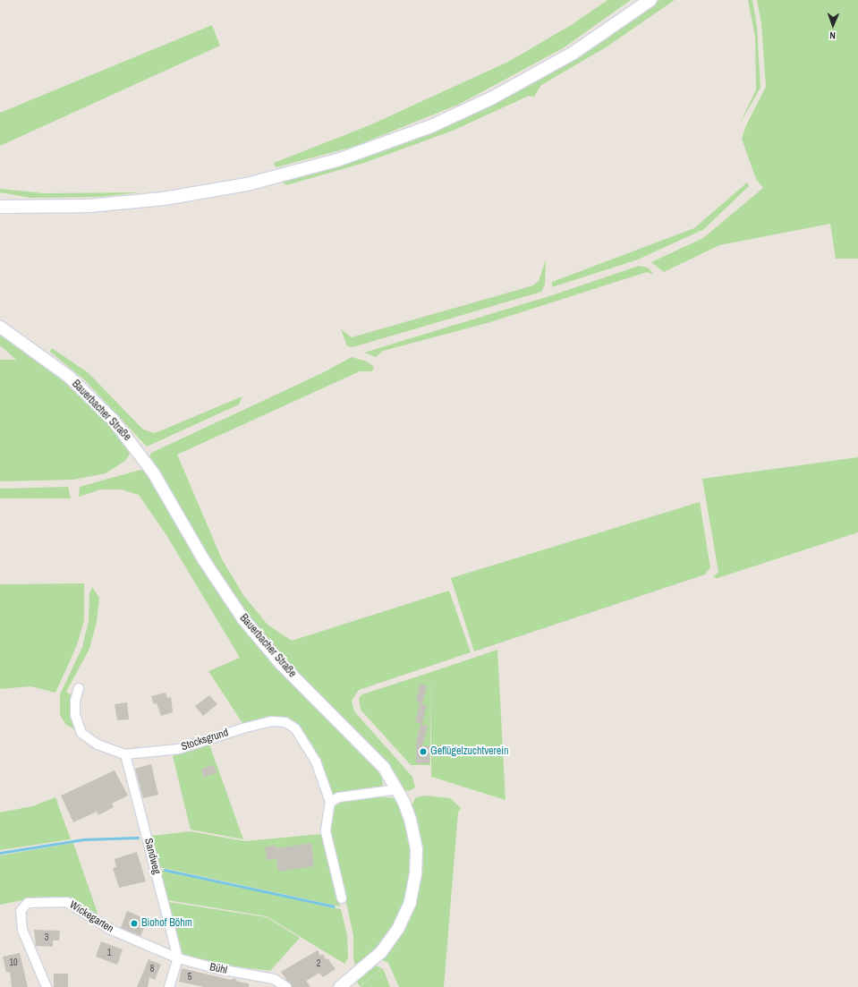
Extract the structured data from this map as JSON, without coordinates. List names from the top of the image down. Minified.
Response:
{"streets":{"street":["Bauerbacher Straße","Stocksgrund","Sandweg","Wickegarten","Bühl"]},"crossings":[["Stocksgrund","Sandweg"],["Sandweg","Wickegarten"],["Sandweg","Bühl"],["Wickegarten","Bühl"]],"places":["Geflügelzuchtverein","Biohof Böhm"],"house_numbers":["3","1","10","2","8","5"],"north":"bottom"}
